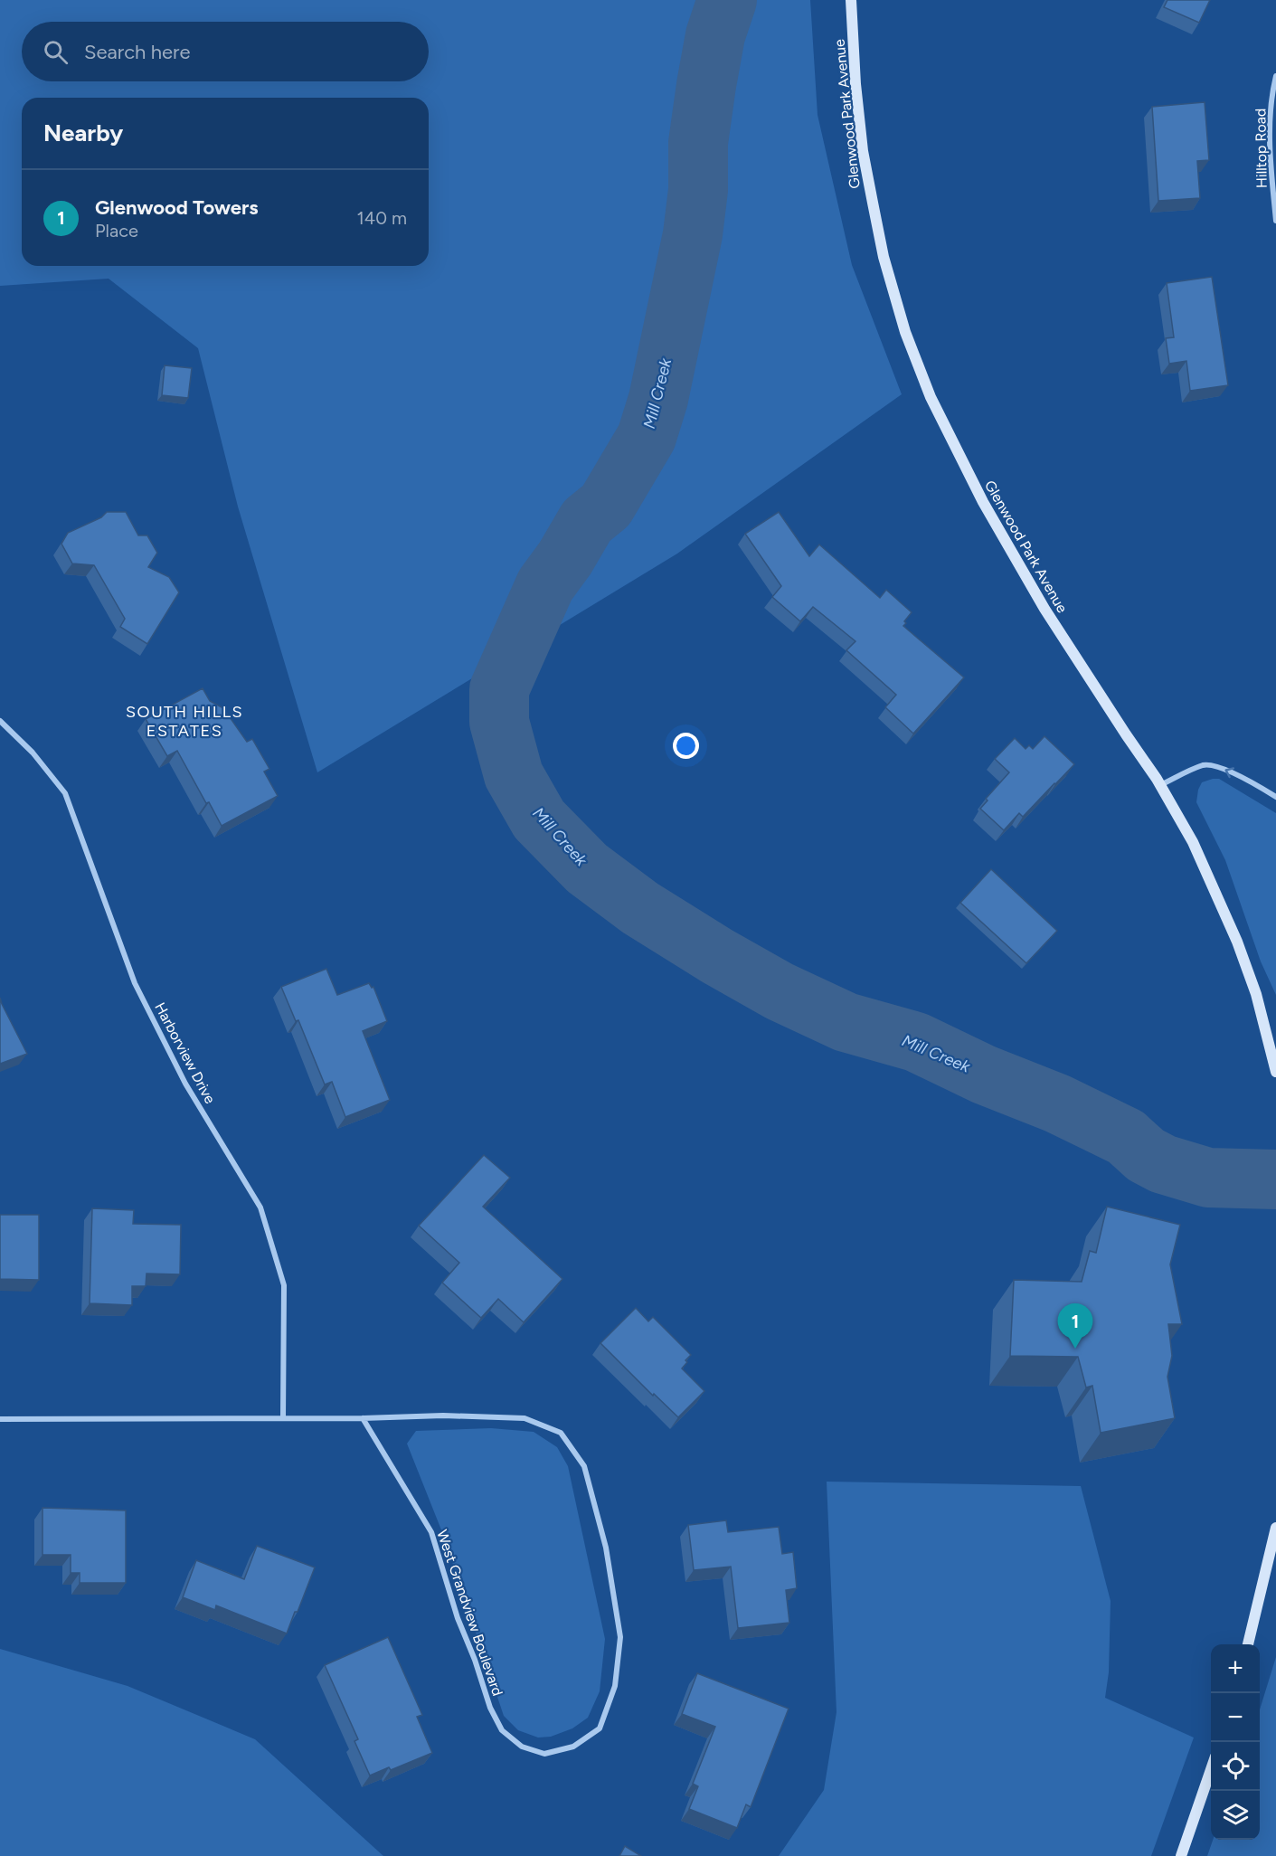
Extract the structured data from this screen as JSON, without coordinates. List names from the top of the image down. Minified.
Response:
{"streets":{"main road":["Glenwood Park Avenue"],"street":["Hilltop Road","Harborview Drive","West Grandview Boulevard"]},"crossings":[["Harborview Drive","West Grandview Boulevard"]],"districts":["SOUTH HILLS ESTATES"],"water":["Mill Creek"],"page":{"search":"Search here","heading":"Nearby","list":[{"mark":"1","name":"Glenwood Towers","note":"Place","value":"140 m"}],"pins":"1","map_buttons":["+","−"]}}
